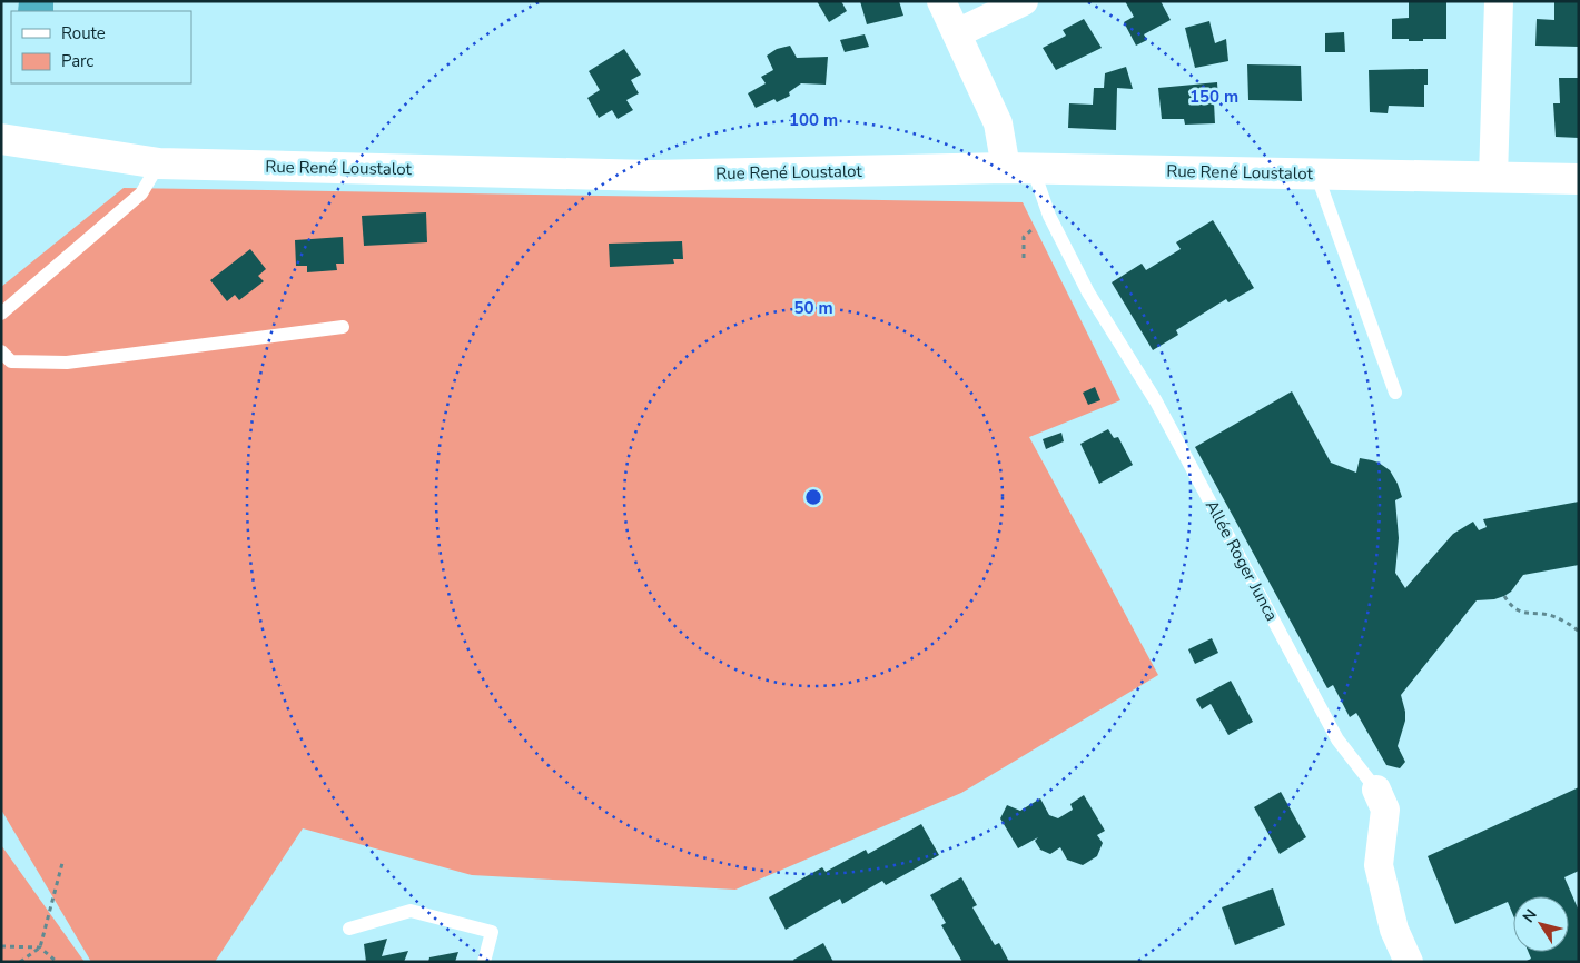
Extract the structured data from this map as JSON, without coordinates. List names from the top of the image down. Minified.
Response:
{"streets":{"street":["Rue René Loustalot","Allée Roger Junca"]},"crossings":[["Rue René Loustalot","Allée Roger Junca"]],"legend":["Route","Parc"],"north":"top left","rings":["150 m","100 m","50 m"]}
